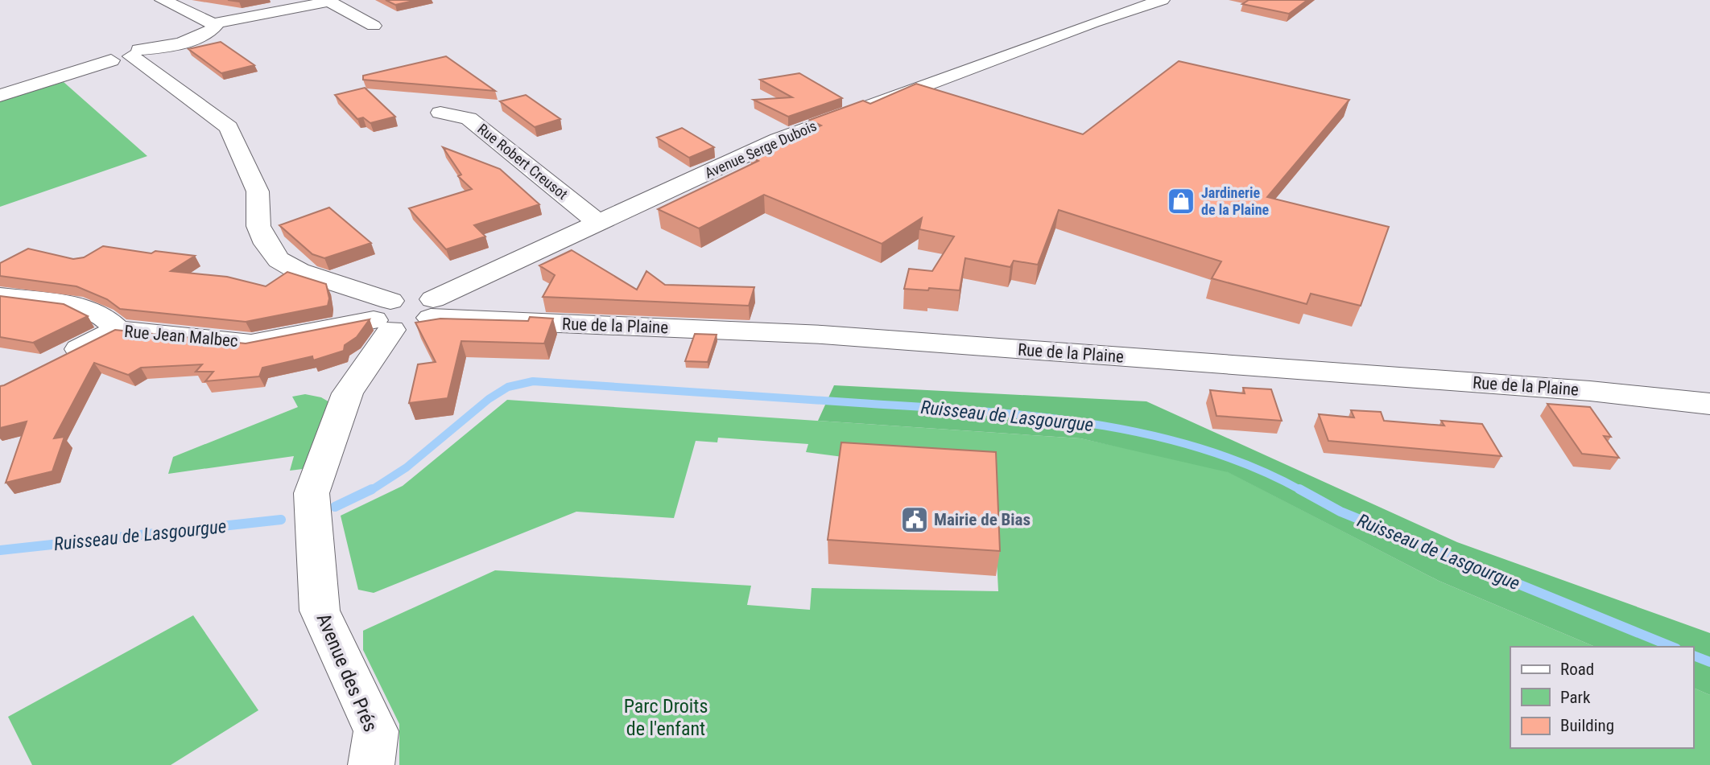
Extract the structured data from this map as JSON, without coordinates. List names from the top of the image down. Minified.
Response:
{"streets":{"street":["Avenue Serge Dubois","Rue Robert Creusot","Rue de la Plaine","Rue Jean Malbec","Avenue des Prés"]},"crossings":[["Avenue Serge Dubois","Rue Robert Creusot"],["Avenue Serge Dubois","Rue de la Plaine"],["Rue de la Plaine","Rue Jean Malbec"],["Rue de la Plaine","Avenue des Prés"],["Rue Jean Malbec","Avenue des Prés"]],"water":["Ruisseau de Lasgourgue"],"parks":["Parc Droits de l'enfant"],"places":{"shop":["Jardinerie de la Plaine"],"public building":["Mairie de Bias"]},"legend":["Road","Park","Building"]}
